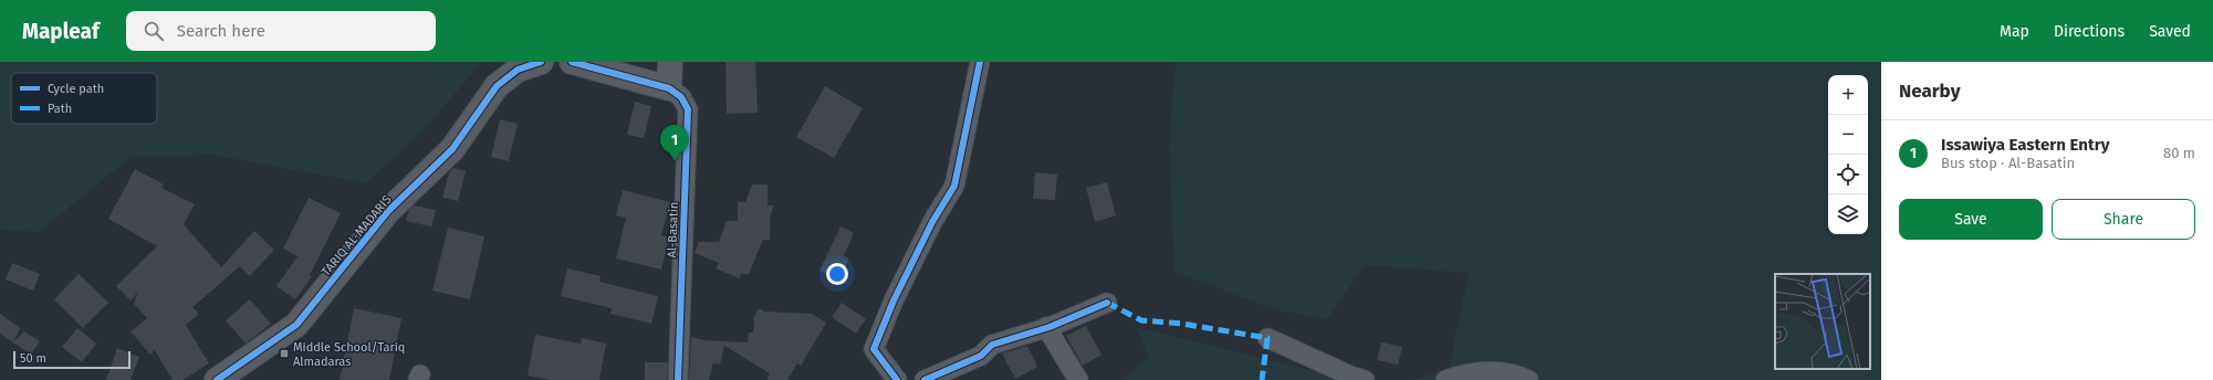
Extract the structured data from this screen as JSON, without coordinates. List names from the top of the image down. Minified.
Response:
{"streets":{"street":["Al-Basatin","TARIQ AL-MADARIS"]},"places":{"transit":["Middle School/Tariq Almadaras"]},"legend":["Cycle path","Path"],"scale_bar":"50 m","page":{"header":"Mapleaf","search":"Search here","nav":["Map","Directions","Saved"],"heading":"Nearby","map_buttons":["+","−"],"list":[{"mark":"1","name":"Issawiya Eastern Entry","note":"Bus stop · Al-Basatin","value":"80 m"}],"pins":"1","buttons":["Save","Share"],"scale":"50 m"}}
